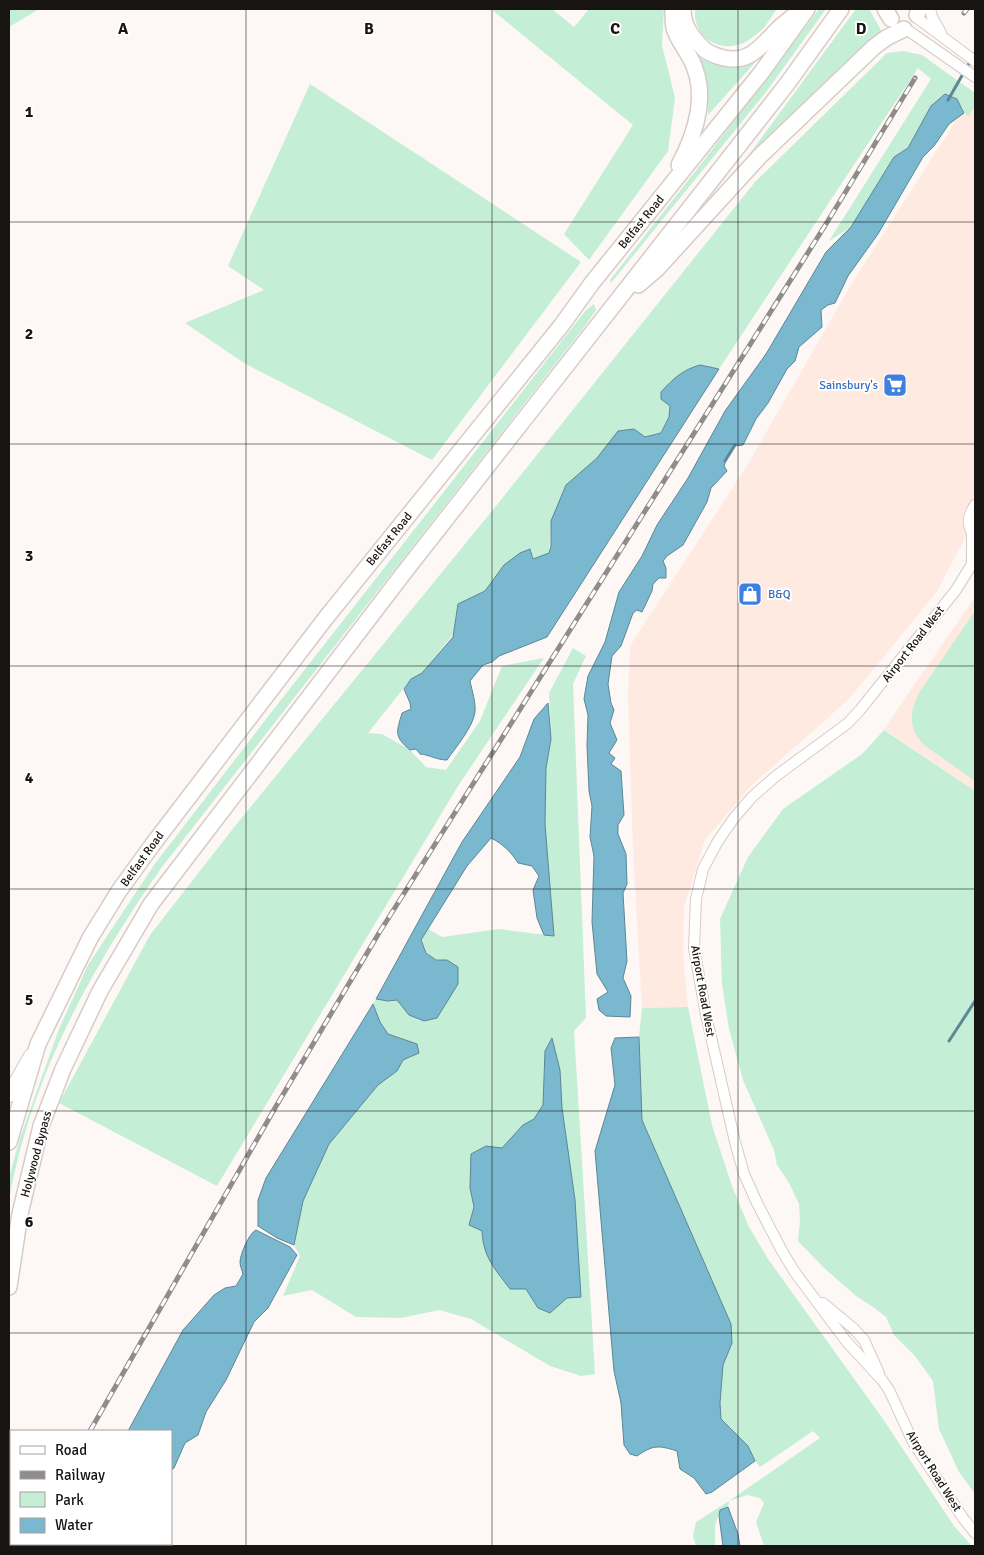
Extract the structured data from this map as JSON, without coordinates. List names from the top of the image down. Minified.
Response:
{"streets":{"highway":["Belfast Road","Holywood Bypass"],"street":["Airport Road West"]},"places":{"supermarket":["Sainsbury's"],"shop":["B&Q"]},"legend":["Road","Railway","Park","Water"],"grid":{"columns":["A","B","C","D"],"rows":["1","2","3","4","5","6"]}}
